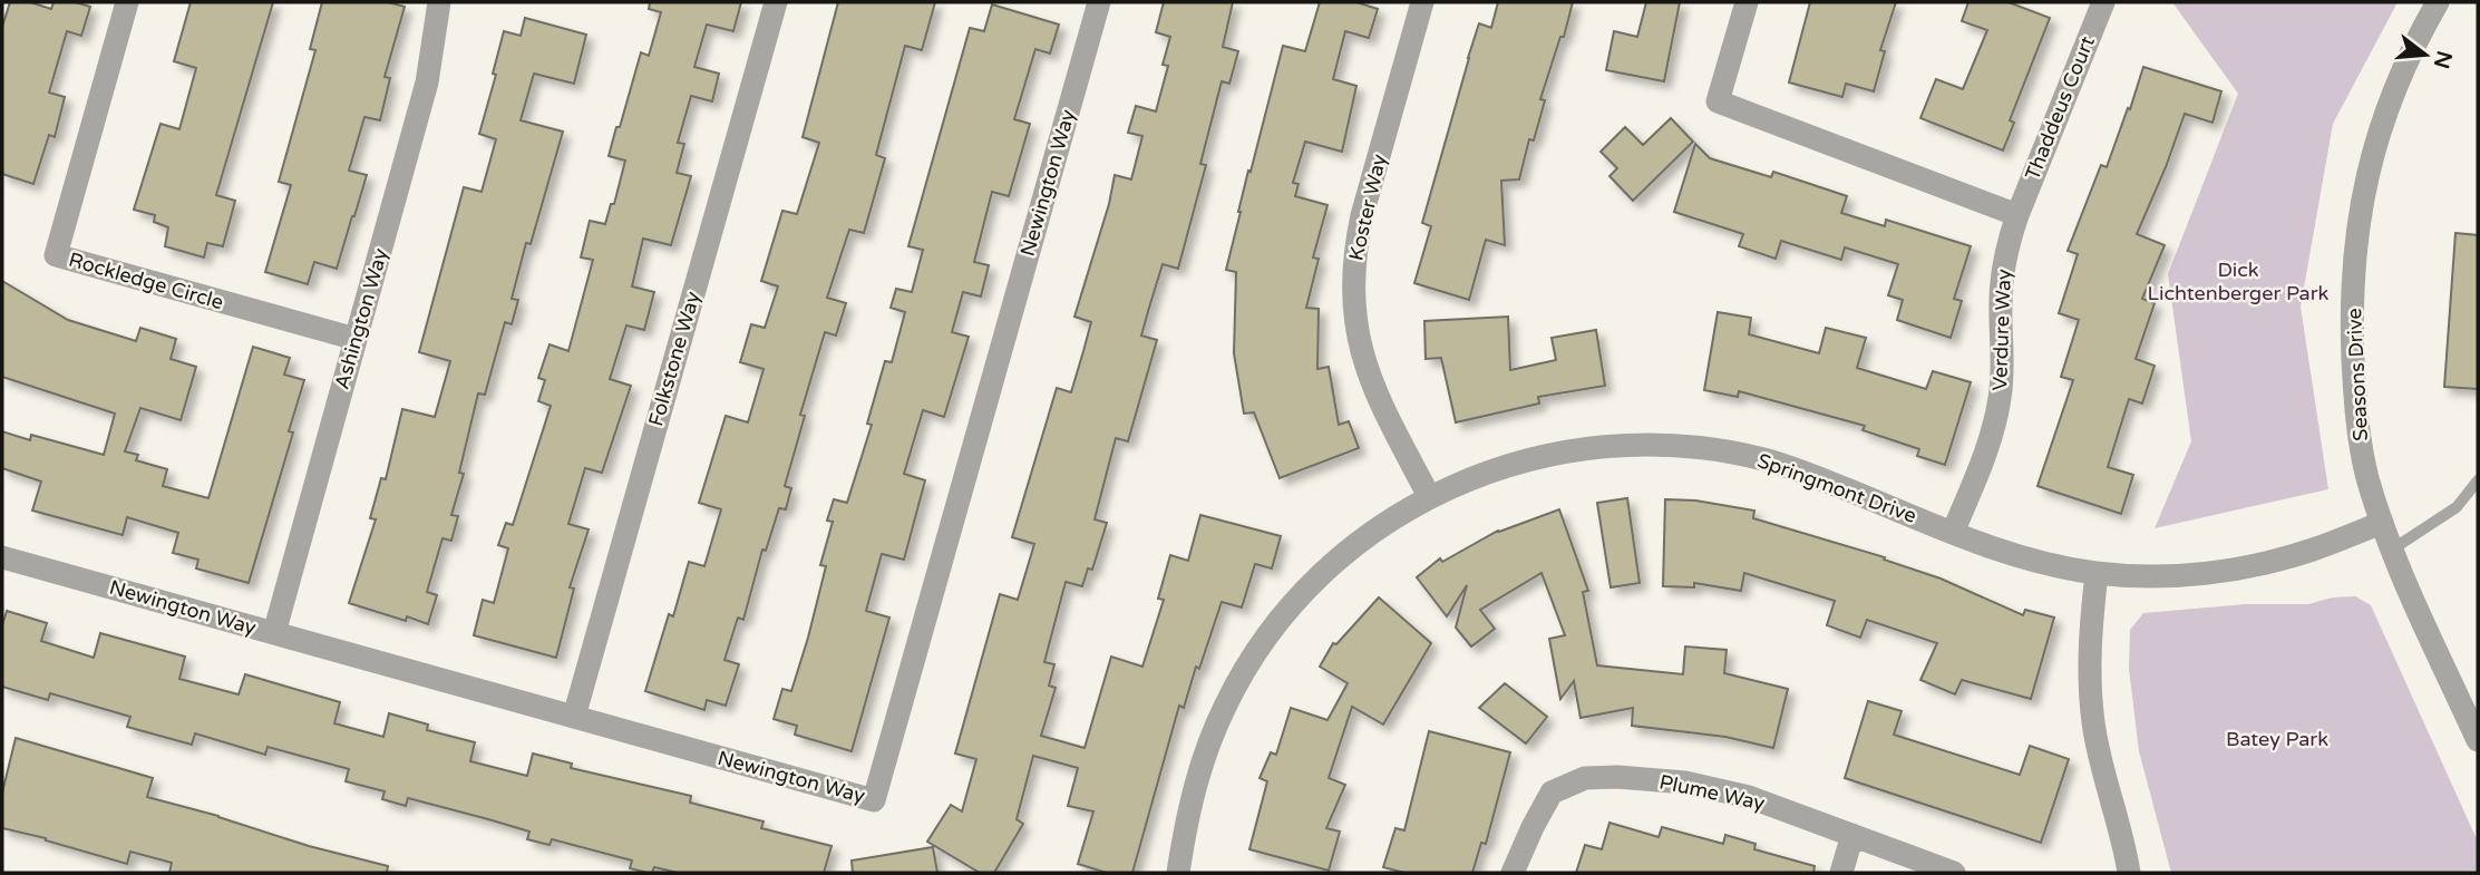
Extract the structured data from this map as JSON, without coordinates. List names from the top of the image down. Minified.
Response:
{"streets":{"street":["Thaddeus Court","Newington Way","Koster Way","Rockledge Circle","Ashington Way","Verdure Way","Folkstone Way","Seasons Drive","Springmont Drive","Plume Way"]},"crossings":[["Thaddeus Court","Verdure Way"],["Newington Way","Ashington Way"],["Newington Way","Folkstone Way"],["Koster Way","Springmont Drive"],["Rockledge Circle","Ashington Way"],["Verdure Way","Springmont Drive"],["Seasons Drive","Springmont Drive"]],"parks":["Dick Lichtenberger Park","Batey Park"],"north":"right"}
